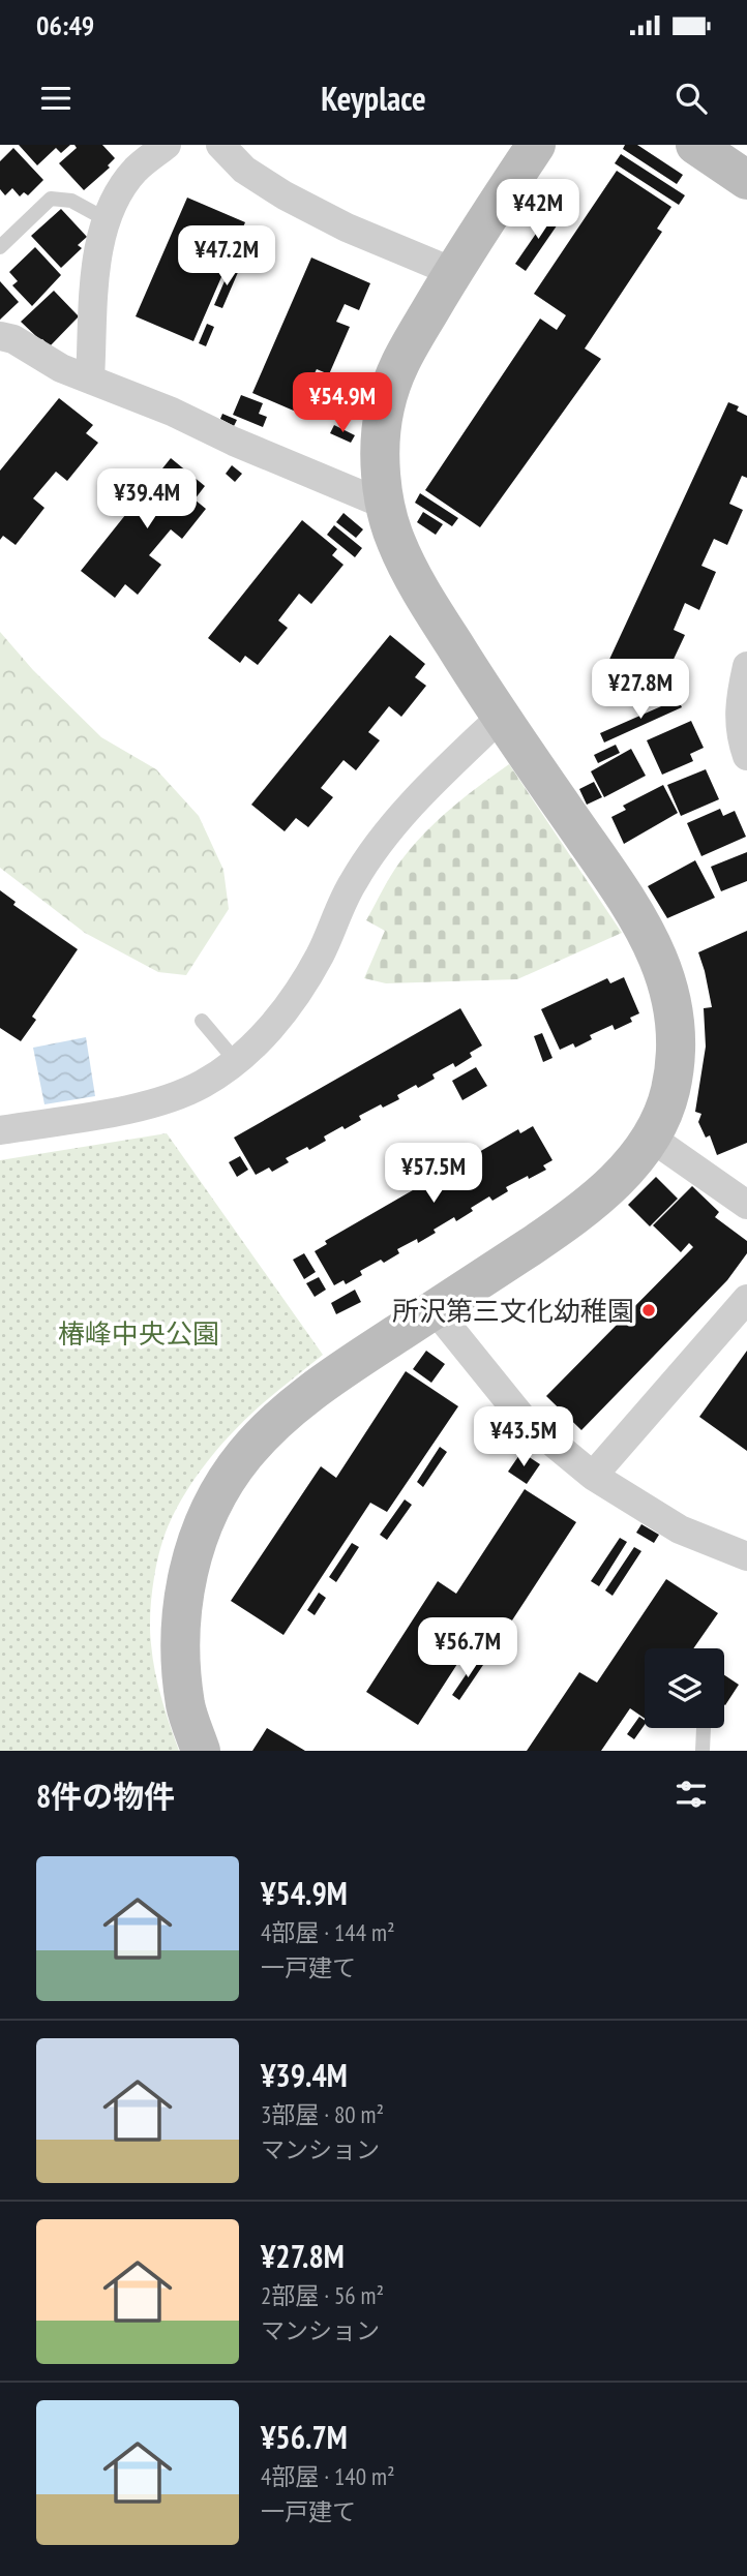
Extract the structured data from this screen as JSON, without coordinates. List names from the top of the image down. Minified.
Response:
{"parks":["椿峰中央公園"],"places":["所沢第三文化幼稚園"],"page":{"status":"06:49","header":"Keyplace","price":["¥42M","¥47.2M","¥54.9M","¥39.4M","¥27.8M","¥57.5M","¥43.5M","¥56.7M"],"heading":"8件の物件","list":[{"name":"¥54.9M","note":"4部屋 · 144 m² · 一戸建て"},{"name":"¥39.4M","note":"3部屋 · 80 m² · マンション"},{"name":"¥27.8M","note":"2部屋 · 56 m² · マンション"},{"name":"¥56.7M","note":"4部屋 · 140 m² · 一戸建て"}]}}
